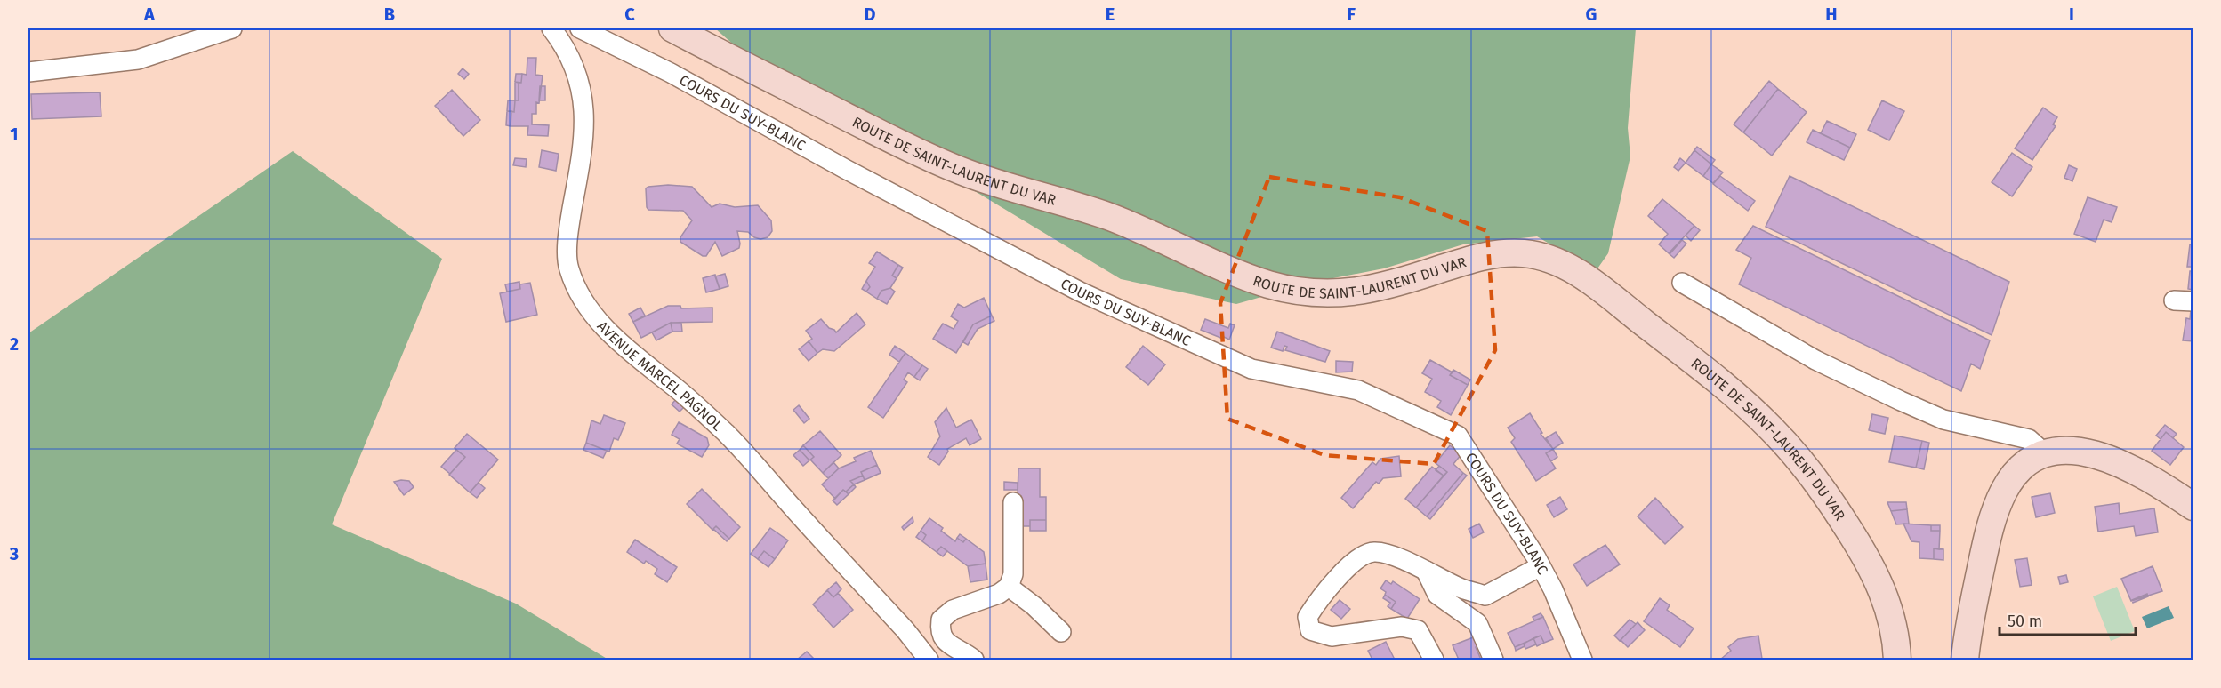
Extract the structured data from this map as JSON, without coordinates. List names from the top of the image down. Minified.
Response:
{"streets":{"main road":["ROUTE DE SAINT-LAURENT DU VAR"],"street":["COURS DU SUY-BLANC","AVENUE MARCEL PAGNOL"]},"scale_bar":"50 m","grid":{"columns":["A","B","C","D","E","F","G","H","I"],"rows":["1","2","3"]}}
